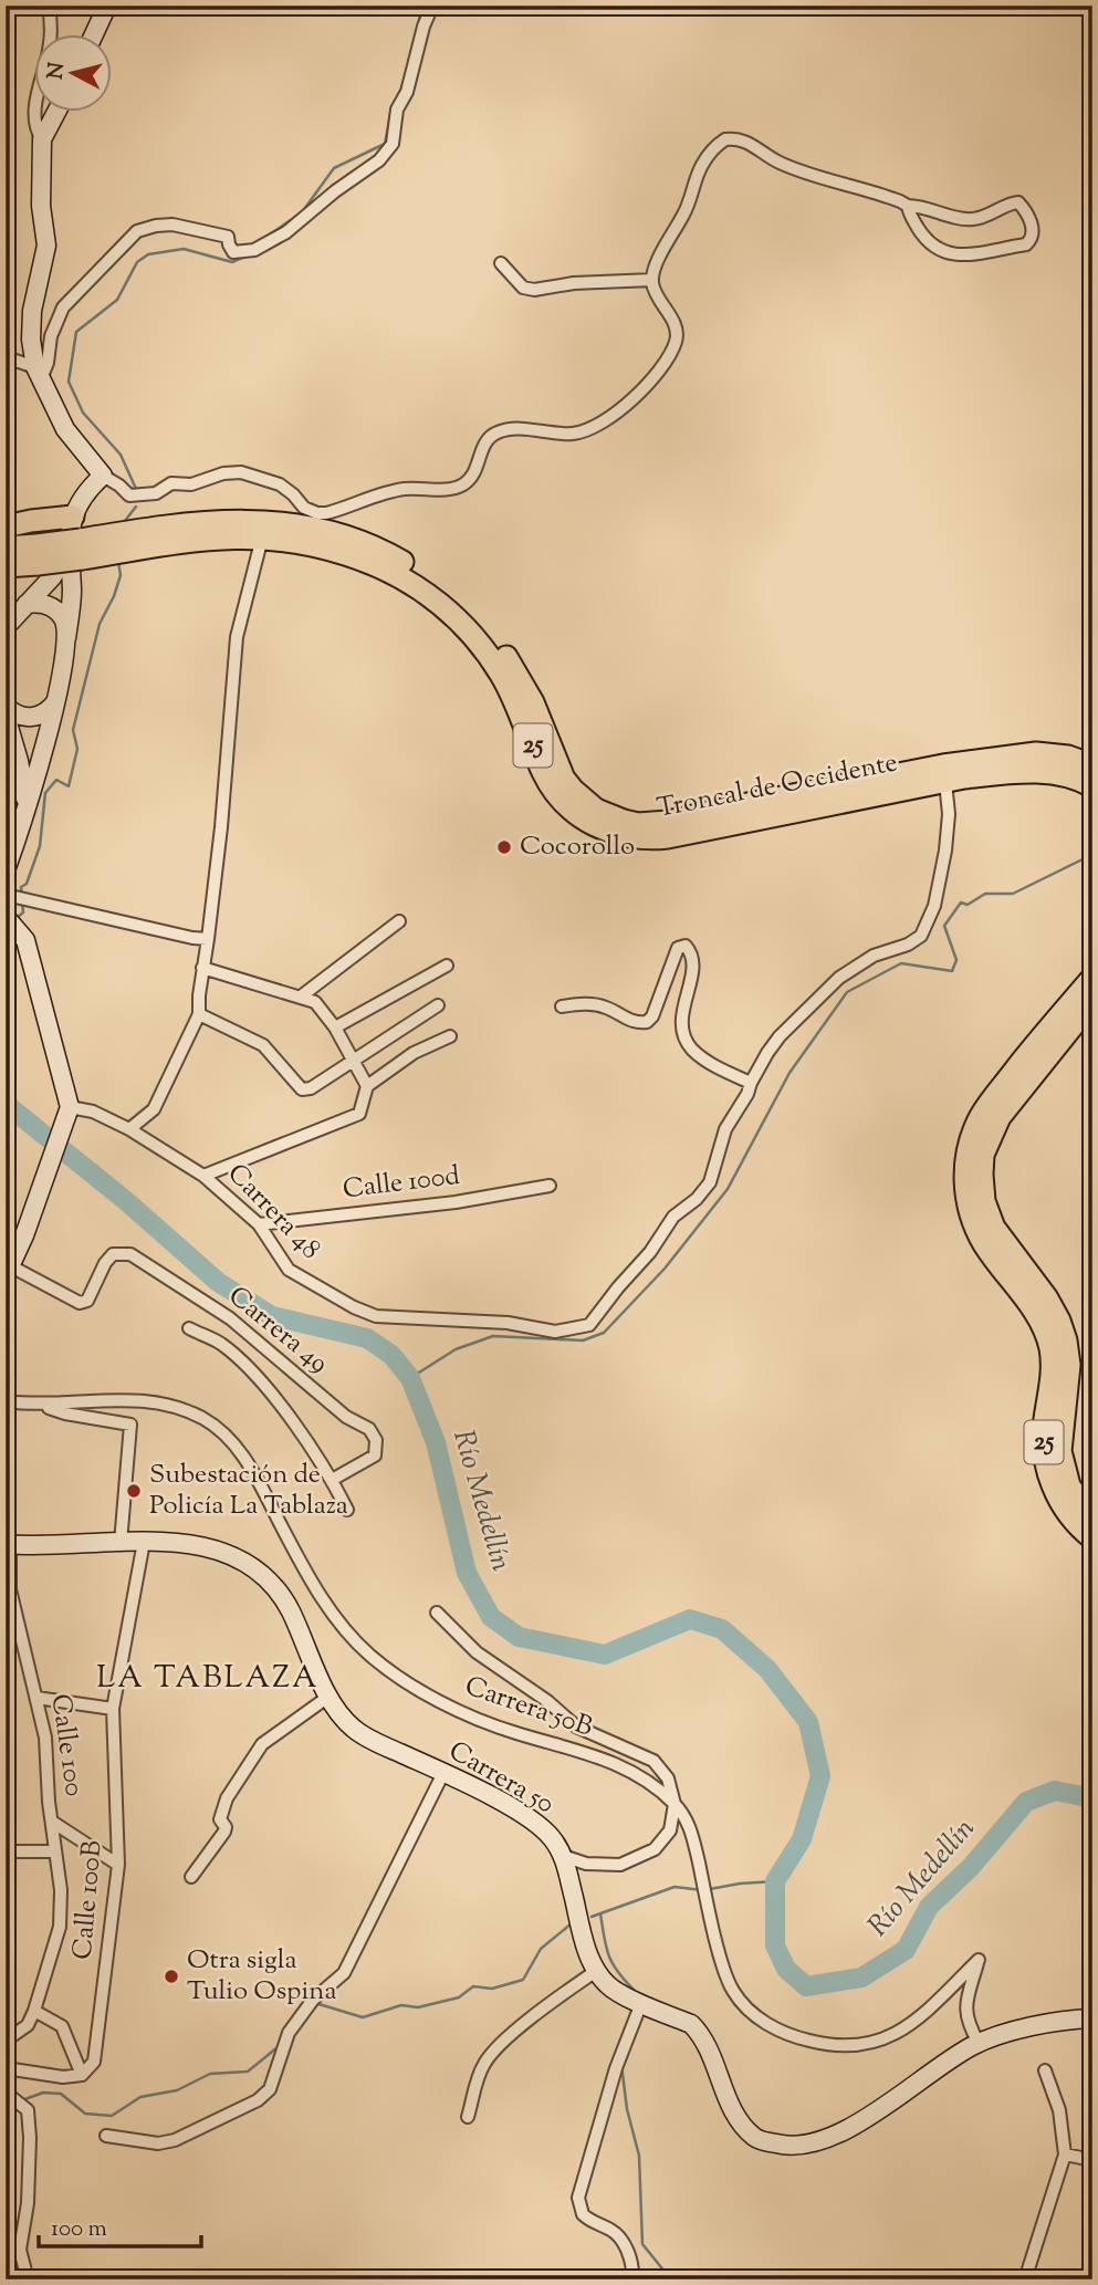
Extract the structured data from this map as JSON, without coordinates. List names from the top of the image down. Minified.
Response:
{"streets":{"highway":["25","Troncal de Occidente"],"street":["Calle 100d","Carrera 48","Carrera 49","Carrera 50B","Calle 100","Carrera 50","Calle 100B"]},"crossings":[["Calle 100d","Carrera 48"],["Carrera 50B","Carrera 50"],["Calle 100","Carrera 50"],["Carrera 50","Calle 100B"]],"districts":["LA TABLAZA"],"water":["Río Medellín"],"places":["Cocorollo","Subestación de Policía La Tablaza","Otra sigla Tulio Ospina"],"scale_bar":"100 m","north":"left"}
